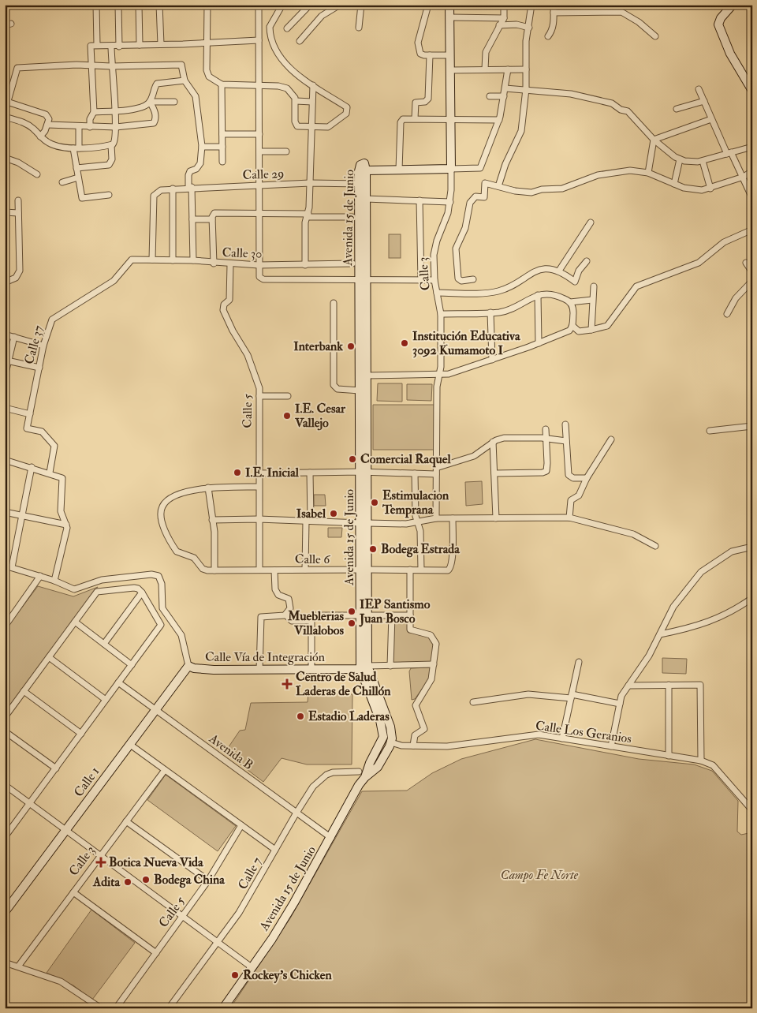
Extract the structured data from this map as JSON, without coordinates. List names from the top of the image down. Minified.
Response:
{"streets":{"street":["Calle 29","Avenida 15 de Junio","Calle 30","Calle 3","Calle 37","Calle 5","Calle 6","Calle Vía de Integración","Calle Los Geranios","Avenida B","Calle 1","Calle 7"]},"crossings":[["Calle 29","Avenida 15 de Junio"],["Calle 29","Calle 30"],["Avenida 15 de Junio","Calle 6"],["Avenida 15 de Junio","Calle Vía de Integración"],["Avenida 15 de Junio","Calle Los Geranios"],["Avenida 15 de Junio","Avenida B"],["Avenida 15 de Junio","Calle 7"],["Calle 30","Calle 37"],["Calle 30","Calle 5"],["Calle 5","Calle 6"],["Calle Vía de Integración","Calle 1"],["Avenida B","Calle 1"],["Avenida B","Calle 7"]],"parks":["Campo Fe Norte"],"places":{"other":["Institución Educativa 3092 Kumamoto I","Interbank","I.E. Cesar Vallejo","Comercial Raquel","I.E. Inicial","Estimulacion Temprana","Isabel","Bodega Estrada","IEP Santismo Juan Bosco","Mueblerias Villalobos","Estadio Laderas","Bodega China","Adita","Rockey's Chicken"],"health":["Centro de Salud Laderas de Chillón","Botica Nueva Vida"]}}
